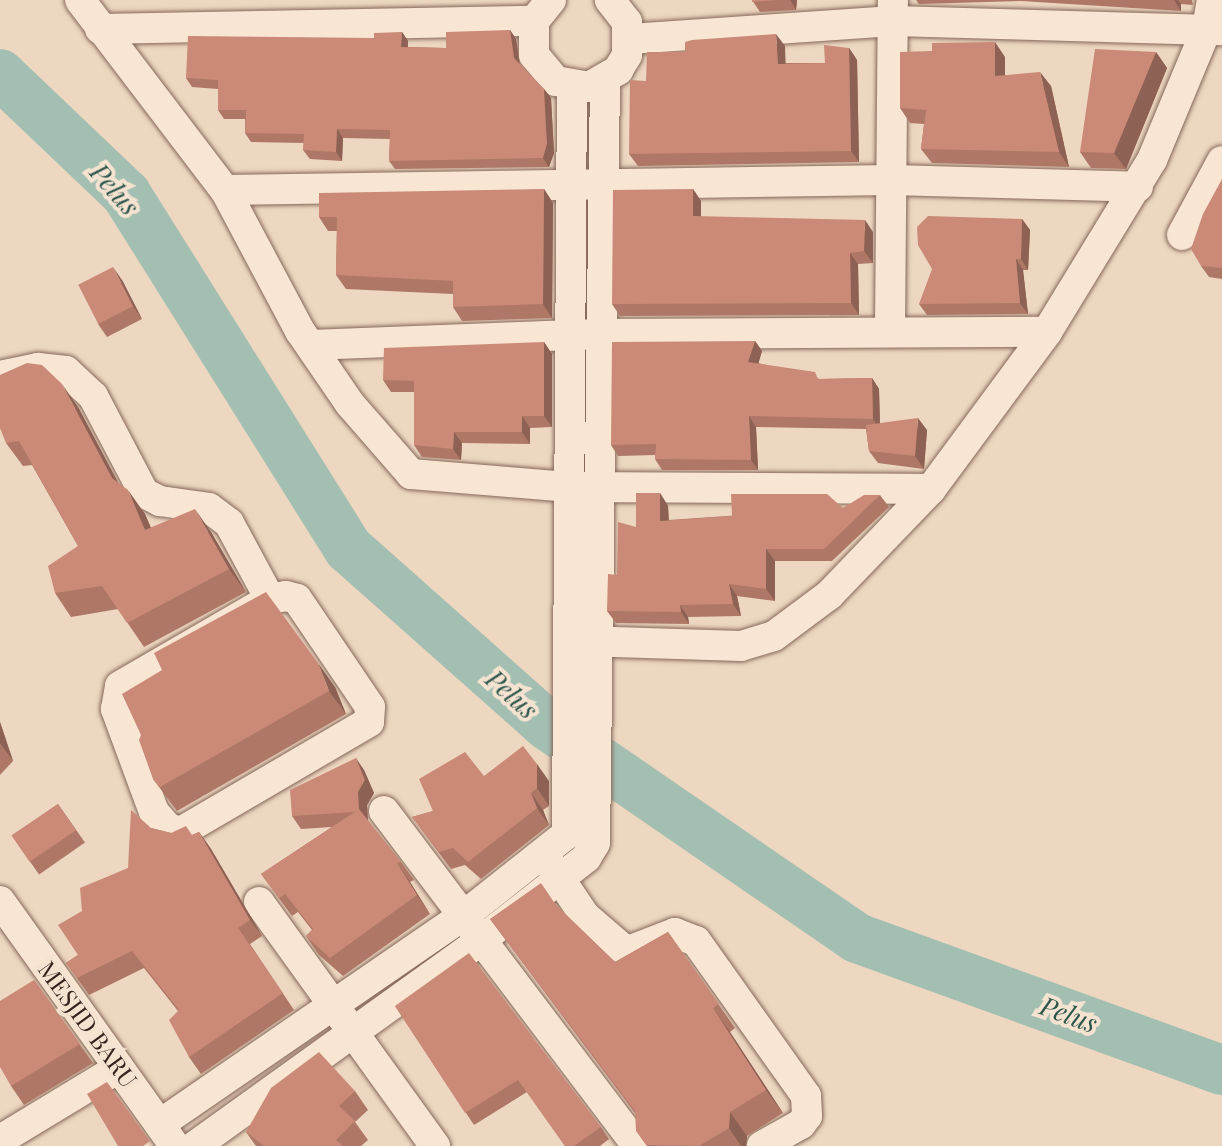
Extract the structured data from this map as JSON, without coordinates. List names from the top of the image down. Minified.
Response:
{"streets":{"street":["MESJID BARU"]},"water":["Pelus"]}
